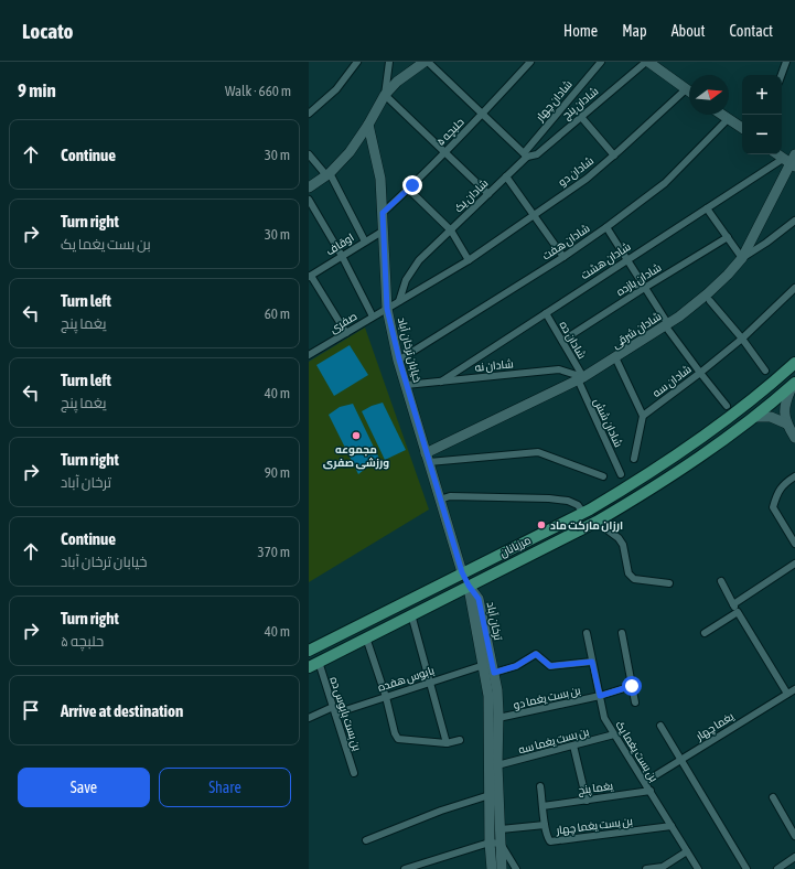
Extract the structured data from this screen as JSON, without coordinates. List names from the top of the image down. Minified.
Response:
{"streets":{"main road":["مرزبانان"],"street":["شادان چهار","شادان پنج","حلبچه ۵","شادان دو","شادان یک","شادان هفت","اوقاف","شادان هشت","شادان یازده","صفری","شادان شرقی","شادان ده","خیابان ترخان آباد","شادان نه","شادان سه","شادان شش","ترخان آباد","بابوس هفده","بن بست یغما دو","بن بست بابوس ده","یغما چهار","بن بست یغما سه","بن بست یغما یک","یغما پنج","بن بست یغما چهار"]},"crossings":[["شادان چهار","شادان پنج"],["شادان چهار","شادان یک"],["شادان پنج","شادان یک"],["حلبچه ۵","خیابان ترخان آباد"],["شادان دو","شادان یک"],["شادان دو","صفری"],["شادان دو","خیابان ترخان آباد"],["شادان هفت","خیابان ترخان آباد"],["اوقاف","خیابان ترخان آباد"],["شادان هشت","شادان شرقی"],["شادان هشت","شادان ده"],["شادان هشت","شادان نه"],["شادان یازده","شادان ده"],["صفری","خیابان ترخان آباد"],["شادان شرقی","شادان ده"],["شادان شرقی","خیابان ترخان آباد"],["شادان شرقی","شادان نه"],["شادان شرقی","شادان شش"],["شادان ده","شادان نه"],["شادان ده","شادان شش"],["خیابان ترخان آباد","شادان نه"],["خیابان ترخان آباد","مرزبانان"],["شادان نه","شادان شش"],["مرزبانان","ترخان آباد"],["مرزبانان","بن بست بابوس ده"],["ترخان آباد","بابوس هفده"],["ترخان آباد","بن بست یغما دو"],["ترخان آباد","بن بست یغما سه"],["بابوس هفده","بن بست بابوس ده"],["بن بست یغما دو","بن بست یغما یک"],["یغما چهار","بن بست یغما یک"],["بن بست یغما سه","بن بست یغما یک"],["بن بست یغما یک","یغما پنج"],["بن بست یغما یک","بن بست یغما چهار"],["یغما پنج","بن بست یغما چهار"]],"places":["مجموعه ورزشی صفری","ارزان مارکت ماد"],"north":"right","page":{"header":"Locato","nav":["Home","Map","About","Contact"],"heading":["9 min","Walk · 660 m"],"map_buttons":["+","−"],"list":[["Continue","30 m"],["Turn right","بن بست یغما یک","30 m"],["Turn left","یغما پنج","60 m"],["Turn left","یغما پنج","40 m"],["Turn right","ترخان آباد","90 m"],["Continue","خیابان ترخان آباد","370 m"],["Turn right","حلبچه ۵","40 m"],"Arrive at destination"],"buttons":["Save","Share"]}}
